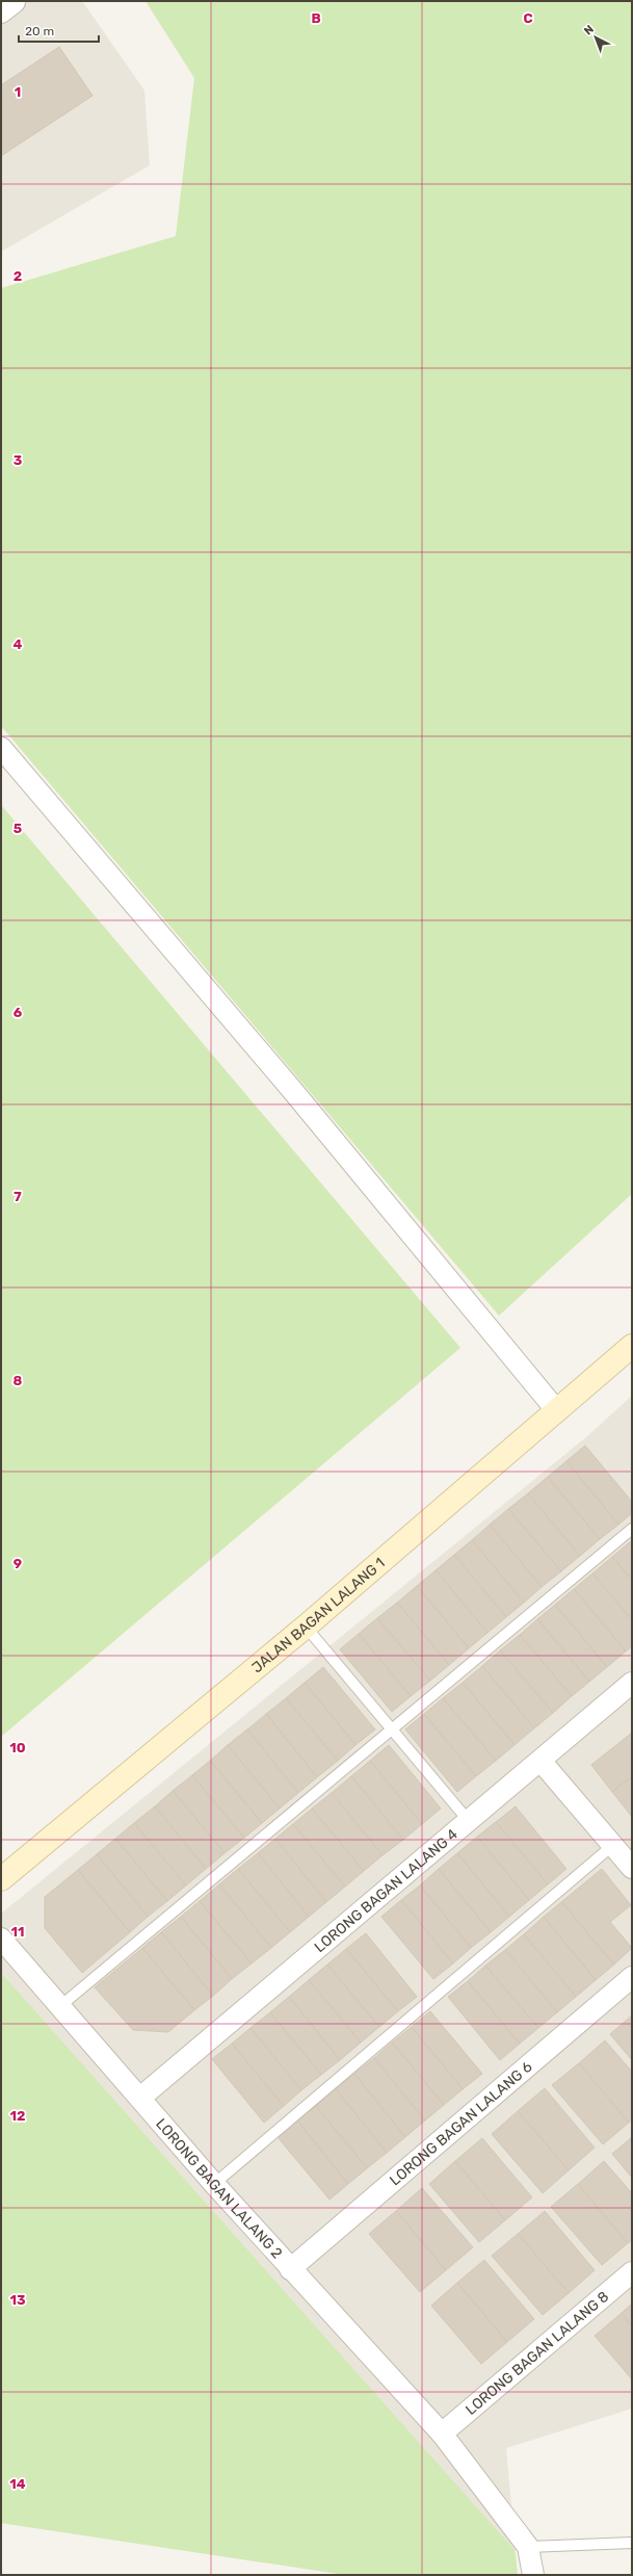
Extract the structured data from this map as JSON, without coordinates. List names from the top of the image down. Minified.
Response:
{"streets":{"main road":["JALAN BAGAN LALANG 1"],"street":["LORONG BAGAN LALANG 4","LORONG BAGAN LALANG 6","LORONG BAGAN LALANG 2","LORONG BAGAN LALANG 8"]},"crossings":[["LORONG BAGAN LALANG 4","LORONG BAGAN LALANG 2"],["LORONG BAGAN LALANG 6","LORONG BAGAN LALANG 2"],["LORONG BAGAN LALANG 2","LORONG BAGAN LALANG 8"]],"scale_bar":"20 m","north":"top left","grid":{"columns":["B","C"],"rows":["1","2","3","4","5","6","7","8","9","10","11","12","13","14"]}}
